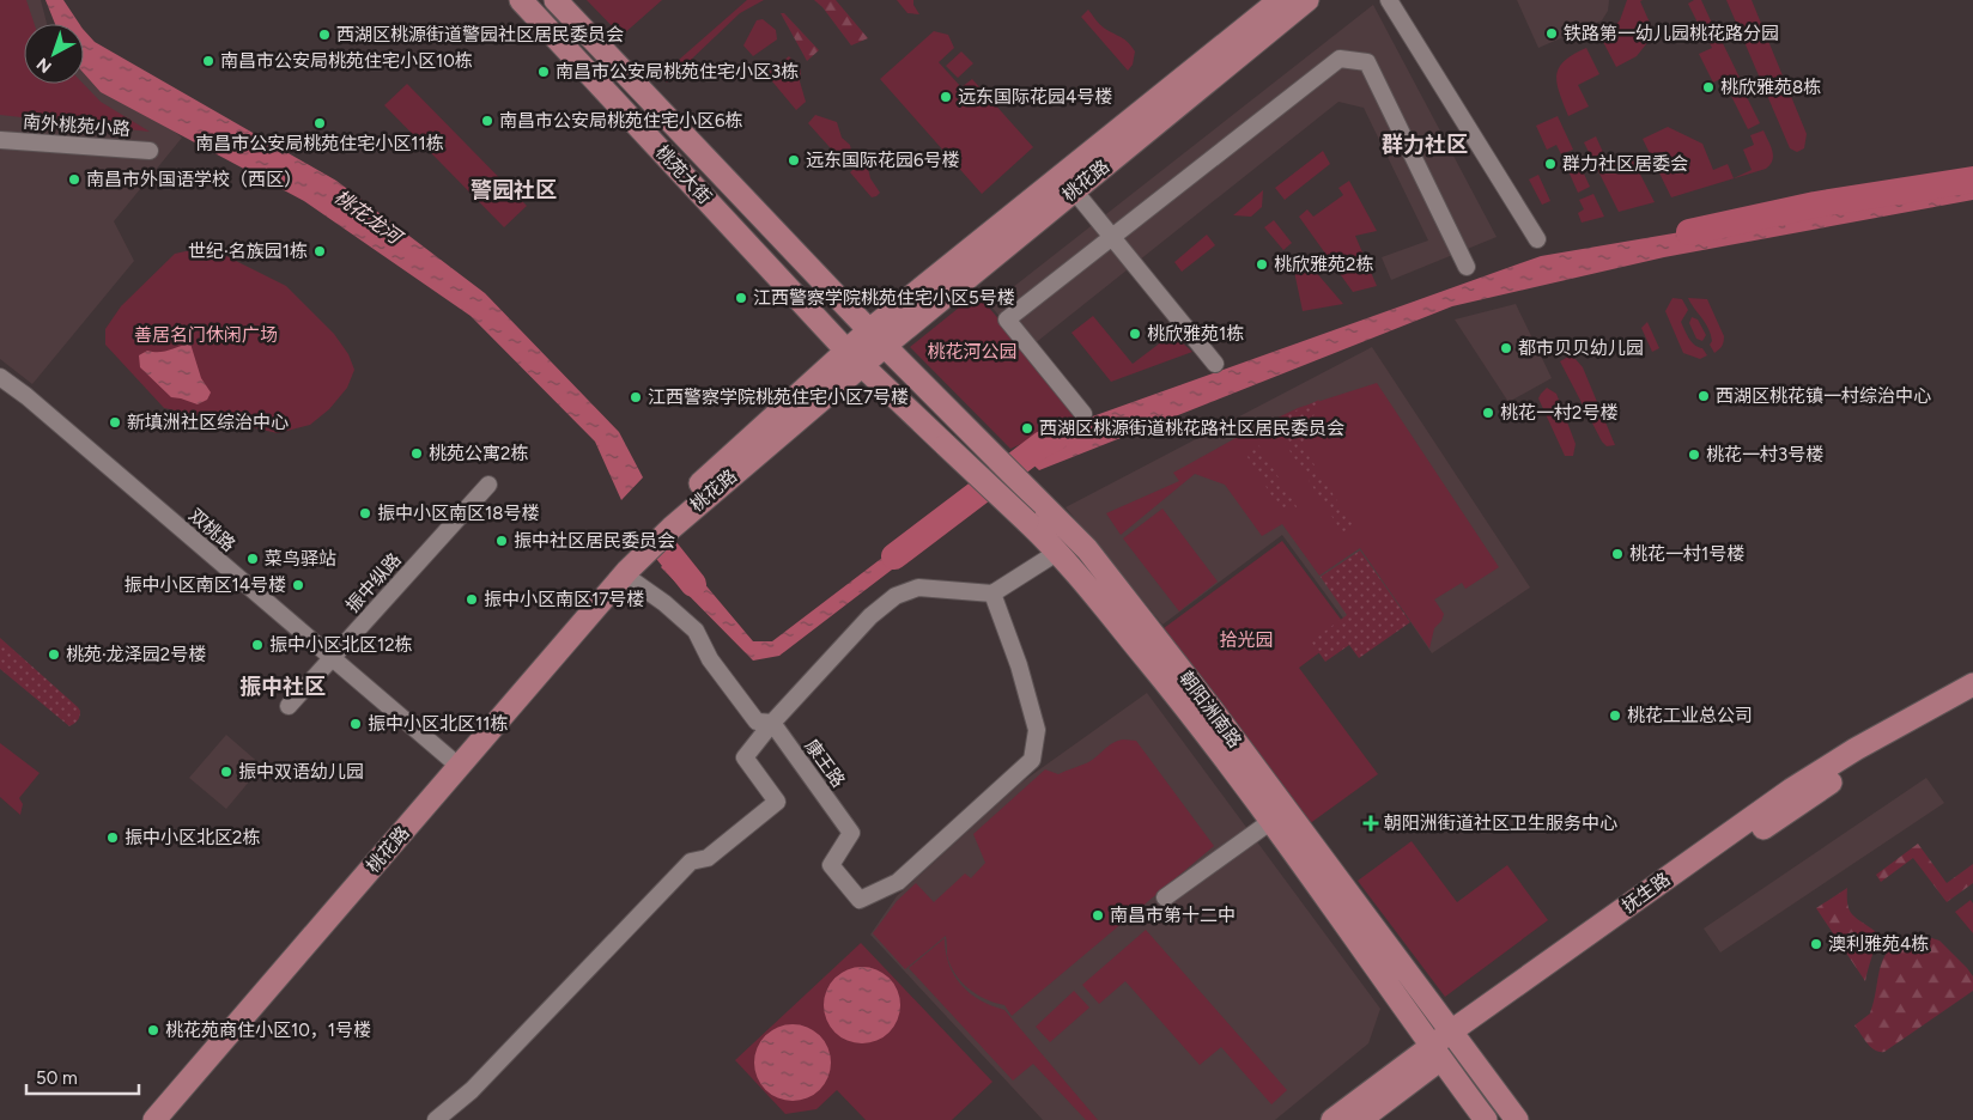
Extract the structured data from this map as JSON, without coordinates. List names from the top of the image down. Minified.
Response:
{"streets":{"main road":["桃苑大街","桃花路","朝阳洲南路","抚生路"],"street":["南外桃苑小路","双桃路","振中纵路","康王路"]},"crossings":[["桃苑大街","桃花路"],["桃苑大街","朝阳洲南路"],["桃花路","双桃路"],["桃花路","朝阳洲南路"],["双桃路","振中纵路"],["朝阳洲南路","抚生路"]],"districts":["群力社区","警园社区","振中社区"],"water":["桃花龙河"],"parks":["善居名门休闲广场","桃花河公园","拾光园"],"places":{"other":["铁路第一幼儿园桃花路分园","西湖区桃源街道警园社区居民委员会","南昌市公安局桃苑住宅小区10栋","南昌市公安局桃苑住宅小区3栋","桃欣雅苑8栋","远东国际花园4号楼","南昌市公安局桃苑住宅小区6栋","南昌市公安局桃苑住宅小区11栋","远东国际花园6号楼","群力社区居委会","南昌市外国语学校（西区）","世纪·名族园1栋","桃欣雅苑2栋","江西警察学院桃苑住宅小区5号楼","桃欣雅苑1栋","都市贝贝幼儿园","西湖区桃花镇一村综治中心","江西警察学院桃苑住宅小区7号楼","桃花一村2号楼","新填洲社区综治中心","西湖区桃源街道桃花路社区居民委员会","桃苑公寓2栋","桃花一村3号楼","振中小区南区18号楼","振中社区居民委员会","桃花一村1号楼","菜鸟驿站","振中小区南区14号楼","振中小区南区17号楼","振中小区北区12栋","桃苑·龙泽园2号楼","桃花工业总公司","振中小区北区11栋","振中双语幼儿园","振中小区北区2栋","南昌市第十二中","澳利雅苑4栋","桃花苑商住小区10，1号楼"],"health":["朝阳洲街道社区卫生服务中心"]},"scale_bar":"50 m","north":"bottom left"}
